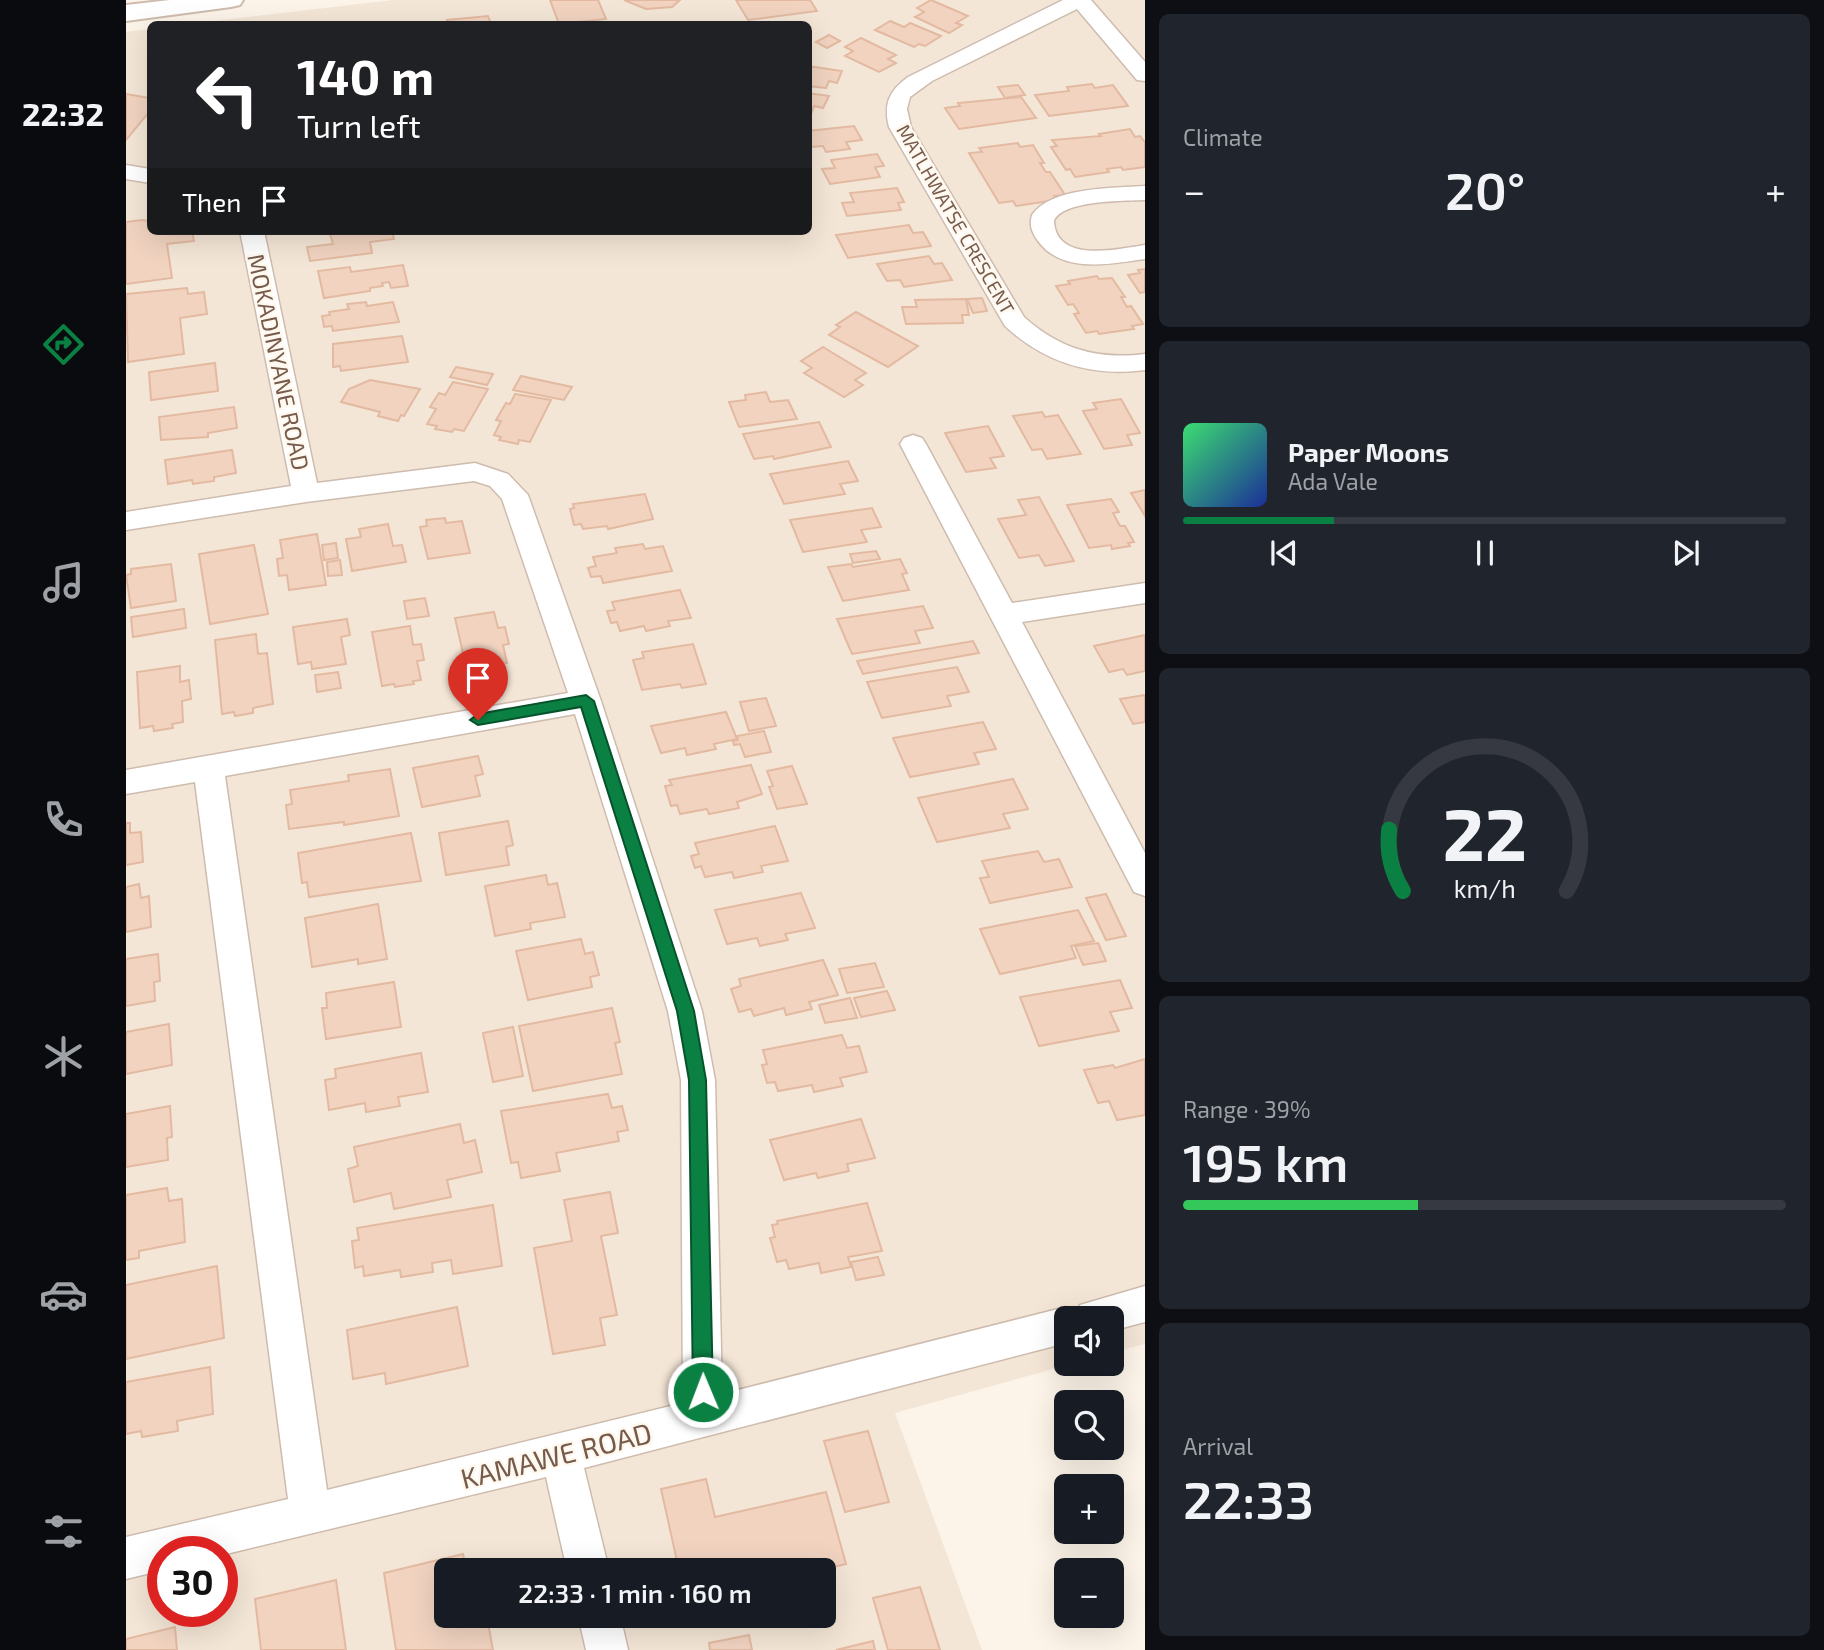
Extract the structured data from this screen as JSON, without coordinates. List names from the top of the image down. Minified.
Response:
{"streets":{"street":["MATLHWATSE CRESCENT","MOKADINYANE ROAD","KAMAWE ROAD"]},"page":{"tabs":"22:32","tile":["Climate",["Range · 39%","195 km"],["Arrival","22:33"]],"turn":["140 m","Turn left"],"heat":["−","20°","+"],"then":"Then","song":["Paper Moons","Ada Vale"],"map_buttons":["+","−"],"limit":"30","trip":"22:33 · 1 min · 160 m","gauge":["22","km/h"]}}
